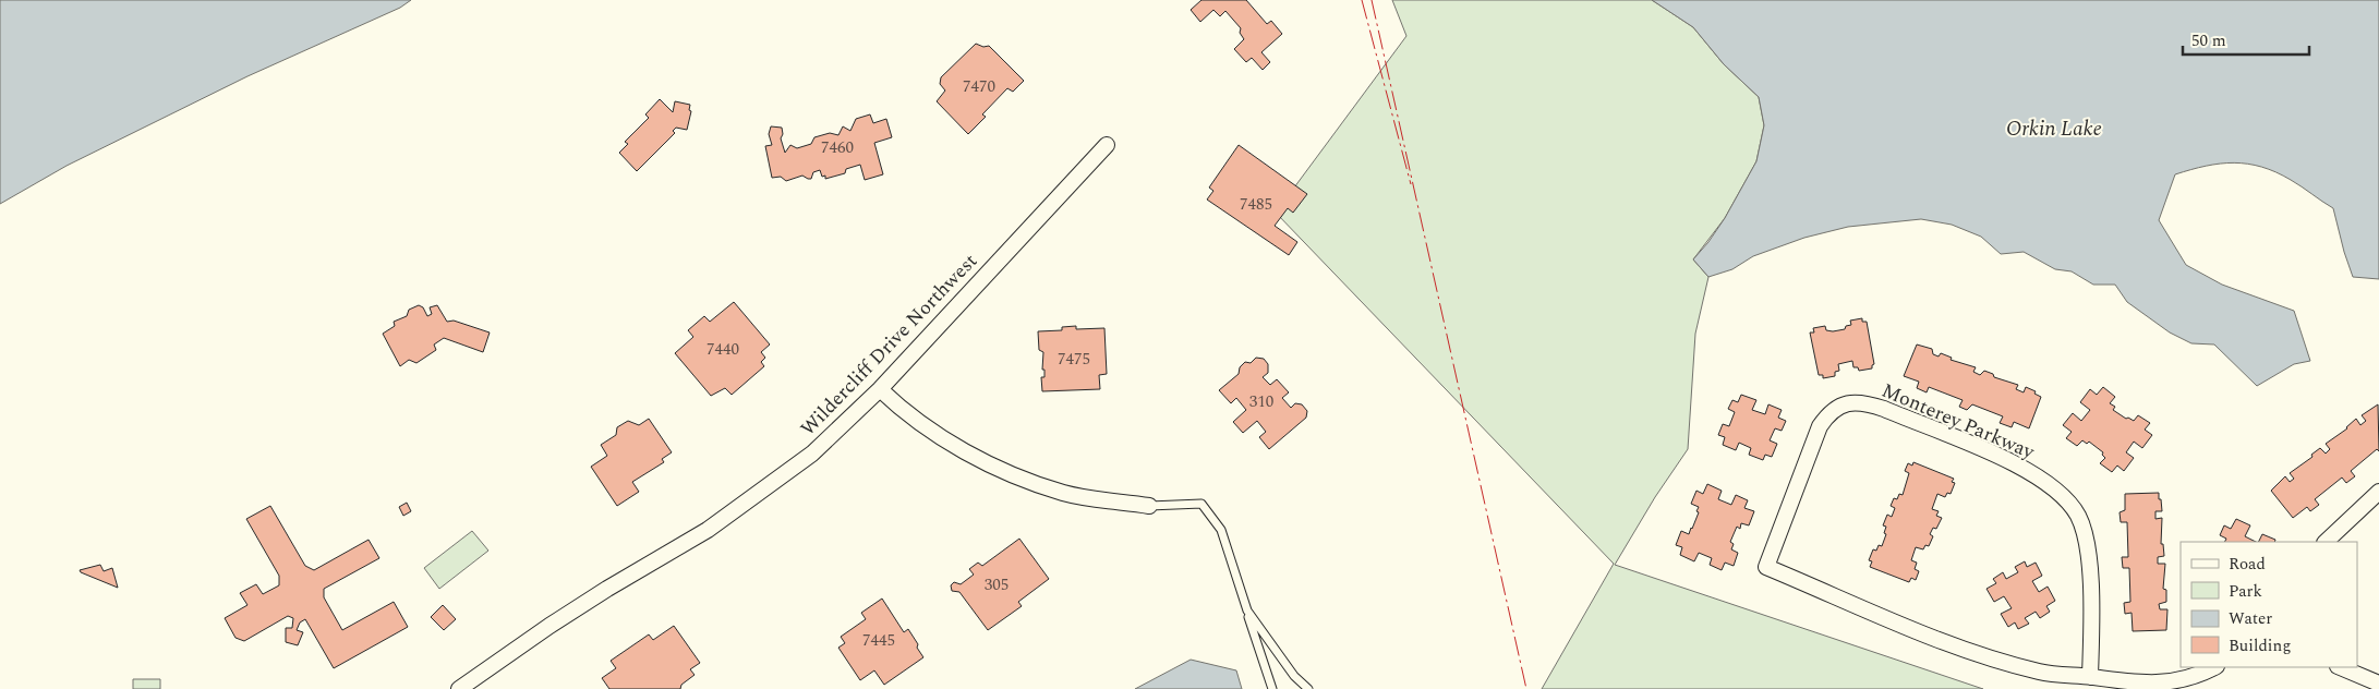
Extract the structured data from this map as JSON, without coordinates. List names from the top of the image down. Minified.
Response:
{"streets":{"street":["Wildercliff Drive Northwest","Monterey Parkway"]},"water":["Orkin Lake"],"house_numbers":["7470","7460","7485","7440","7475","310","305","7445"],"legend":["Road","Park","Water","Building"],"scale_bar":"50 m"}
